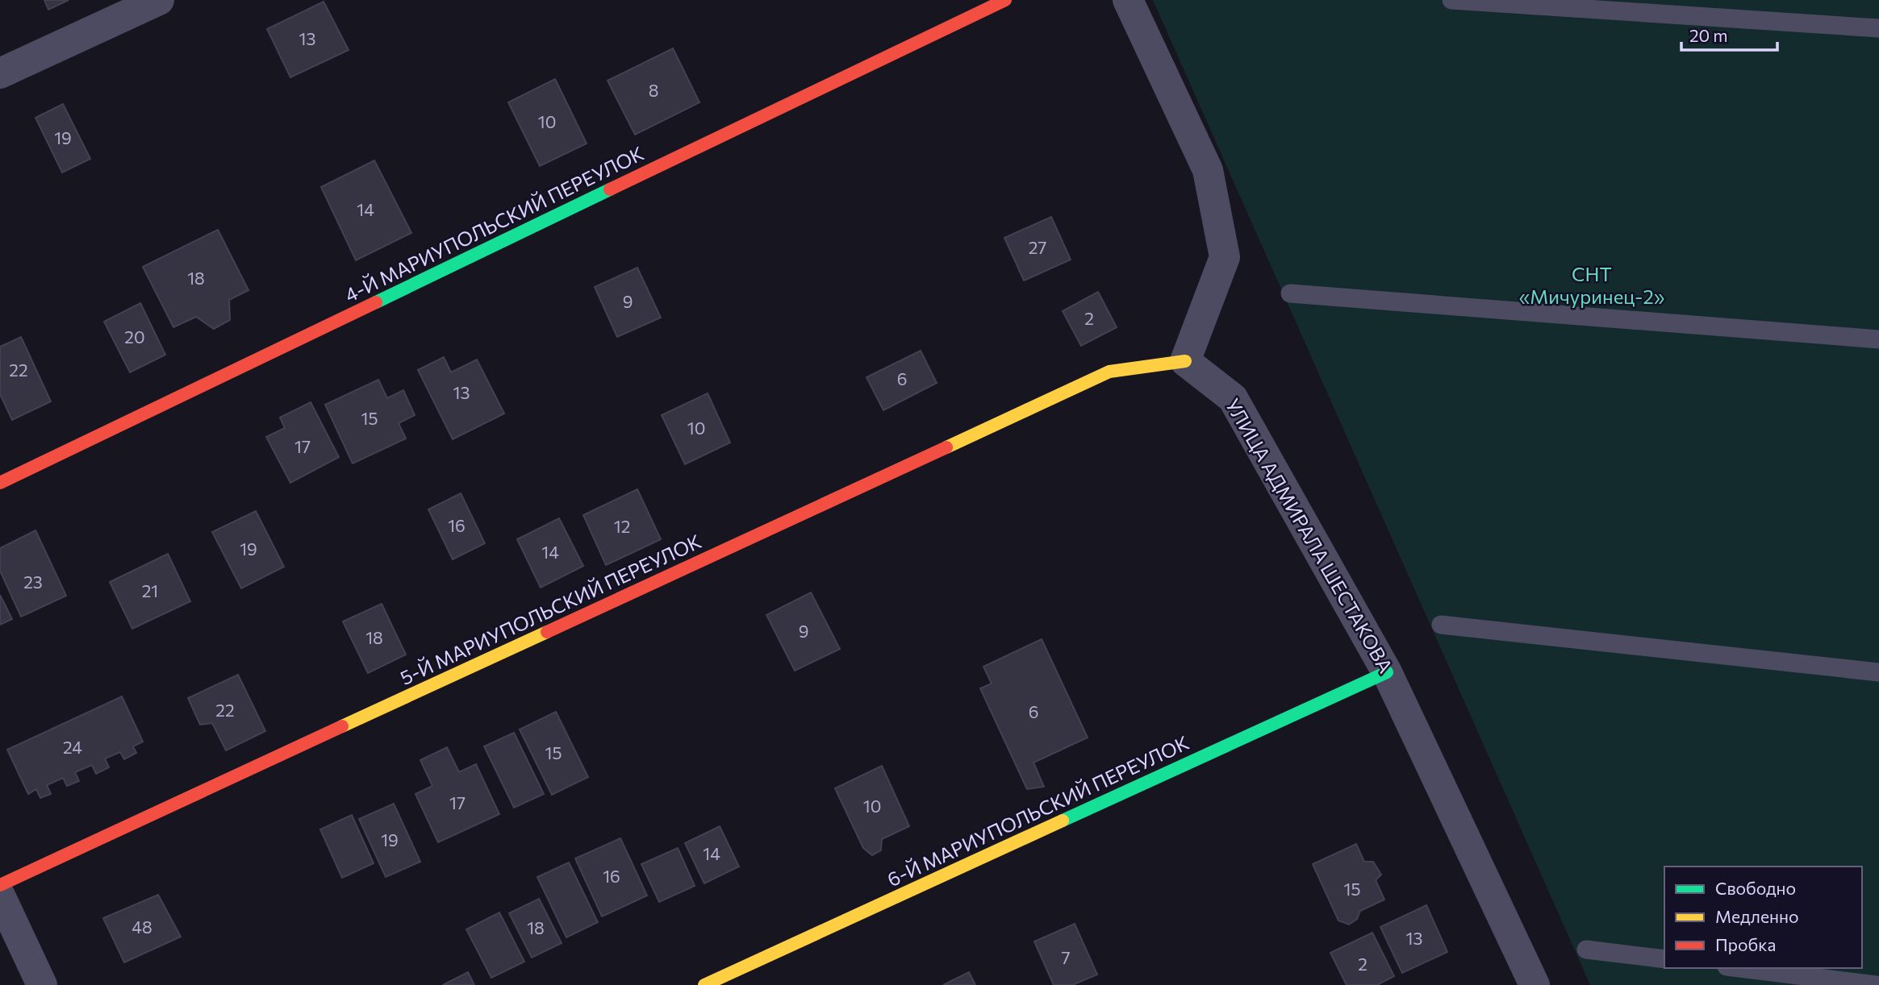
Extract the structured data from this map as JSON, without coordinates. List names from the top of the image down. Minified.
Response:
{"streets":{"street":["4-Й МАРИУПОЛЬСКИЙ ПЕРЕУЛОК","УЛИЦА АДМИРАЛА ШЕСТАКОВА","5-Й МАРИУПОЛЬСКИЙ ПЕРЕУЛОК","6-Й МАРИУПОЛЬСКИЙ ПЕРЕУЛОК"]},"crossings":[["УЛИЦА АДМИРАЛА ШЕСТАКОВА","5-Й МАРИУПОЛЬСКИЙ ПЕРЕУЛОК"],["УЛИЦА АДМИРАЛА ШЕСТАКОВА","6-Й МАРИУПОЛЬСКИЙ ПЕРЕУЛОК"]],"parks":["СНТ «Мичуринец-2»"],"house_numbers":["13","8","10","19","14","27","18","9","2","20","22","6","13","15","10","17","16","12","19","14","23","21","9","18","22","6","24","15","17","10","19","14","16","15","48","18","13","7","2"],"legend":["Свободно","Медленно","Пробка"],"scale_bar":"20 m"}
